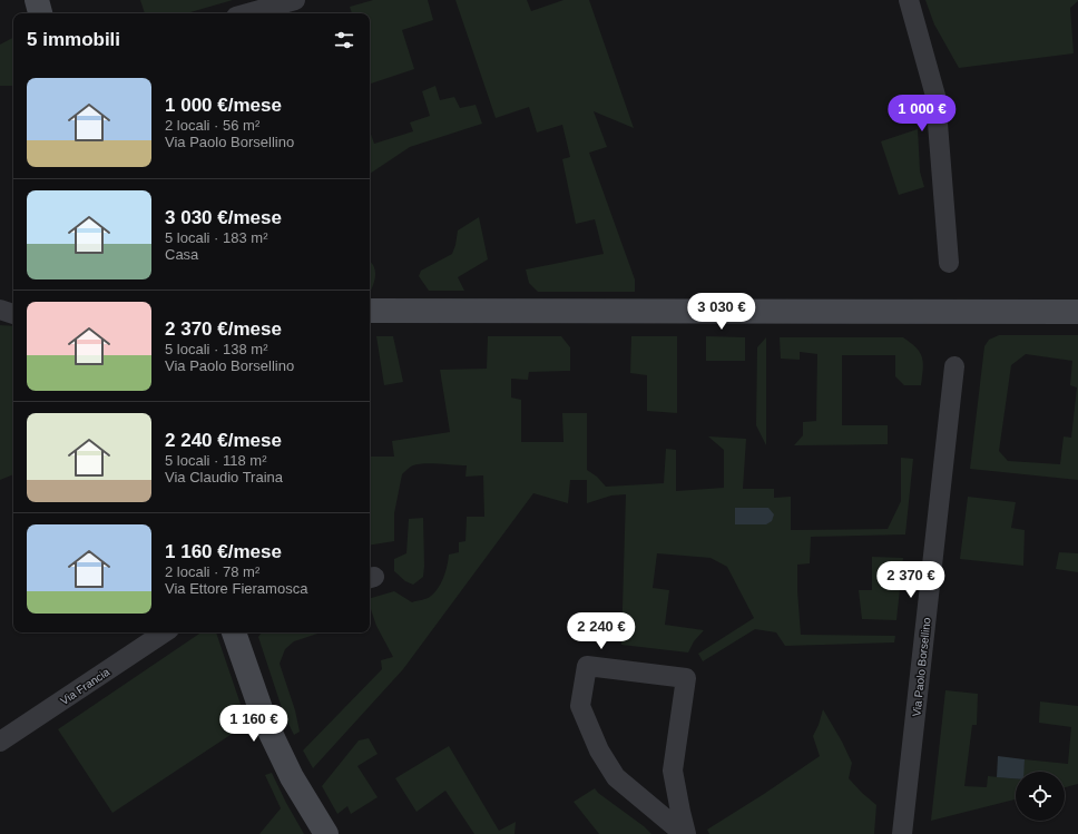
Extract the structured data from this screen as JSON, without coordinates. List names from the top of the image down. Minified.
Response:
{"streets":{"street":["Via Paolo Borsellino","Via Francia"]},"page":{"heading":"5 immobili","list":[{"name":"1 000 €/mese","note":"2 locali · 56 m² · Via Paolo Borsellino"},{"name":"3 030 €/mese","note":"5 locali · 183 m² · Casa"},{"name":"2 370 €/mese","note":"5 locali · 138 m² · Via Paolo Borsellino"},{"name":"2 240 €/mese","note":"5 locali · 118 m² · Via Claudio Traina"},{"name":"1 160 €/mese","note":"2 locali · 78 m² · Via Ettore Fieramosca"}],"price":["1 000 €","3 030 €","2 370 €","2 240 €","1 160 €"]}}
